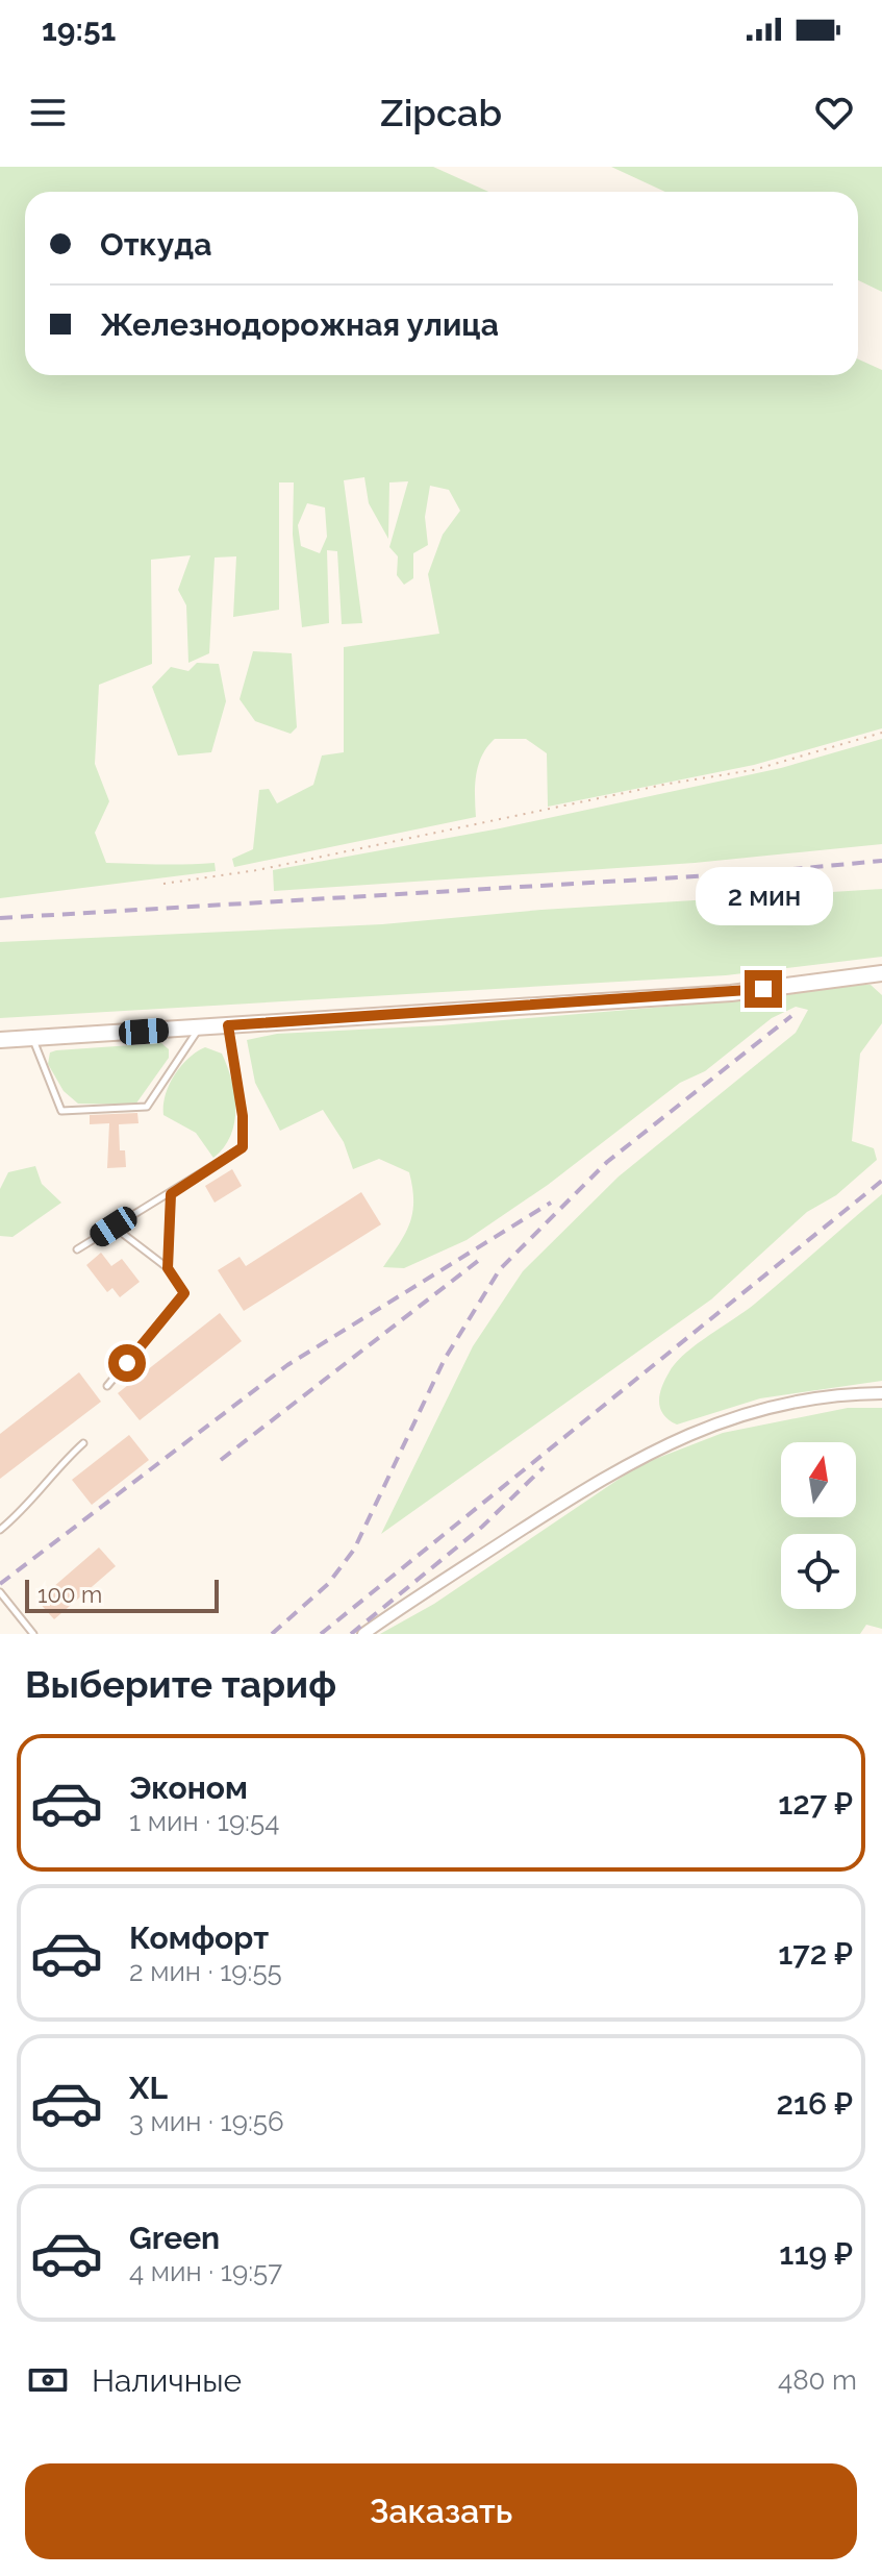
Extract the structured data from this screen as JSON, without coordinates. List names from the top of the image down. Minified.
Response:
{"scale_bar":"100 m","north":"top","page":{"status":"19:51","header":"Zipcab","banner":["Откуда","Железнодорожная улица"],"bubble":"2 мин","scale":"100 m","heading":"Выберите тариф","list":[{"name":"Эконом","note":"1 мин · 19:54","value":"127 ₽"},{"name":"Комфорт","note":"2 мин · 19:55","value":"172 ₽"},{"name":"XL","note":"3 мин · 19:56","value":"216 ₽"},{"name":"Green","note":"4 мин · 19:57","value":"119 ₽"}],"pay":["Наличные","480 m"],"buttons":"Заказать"}}
